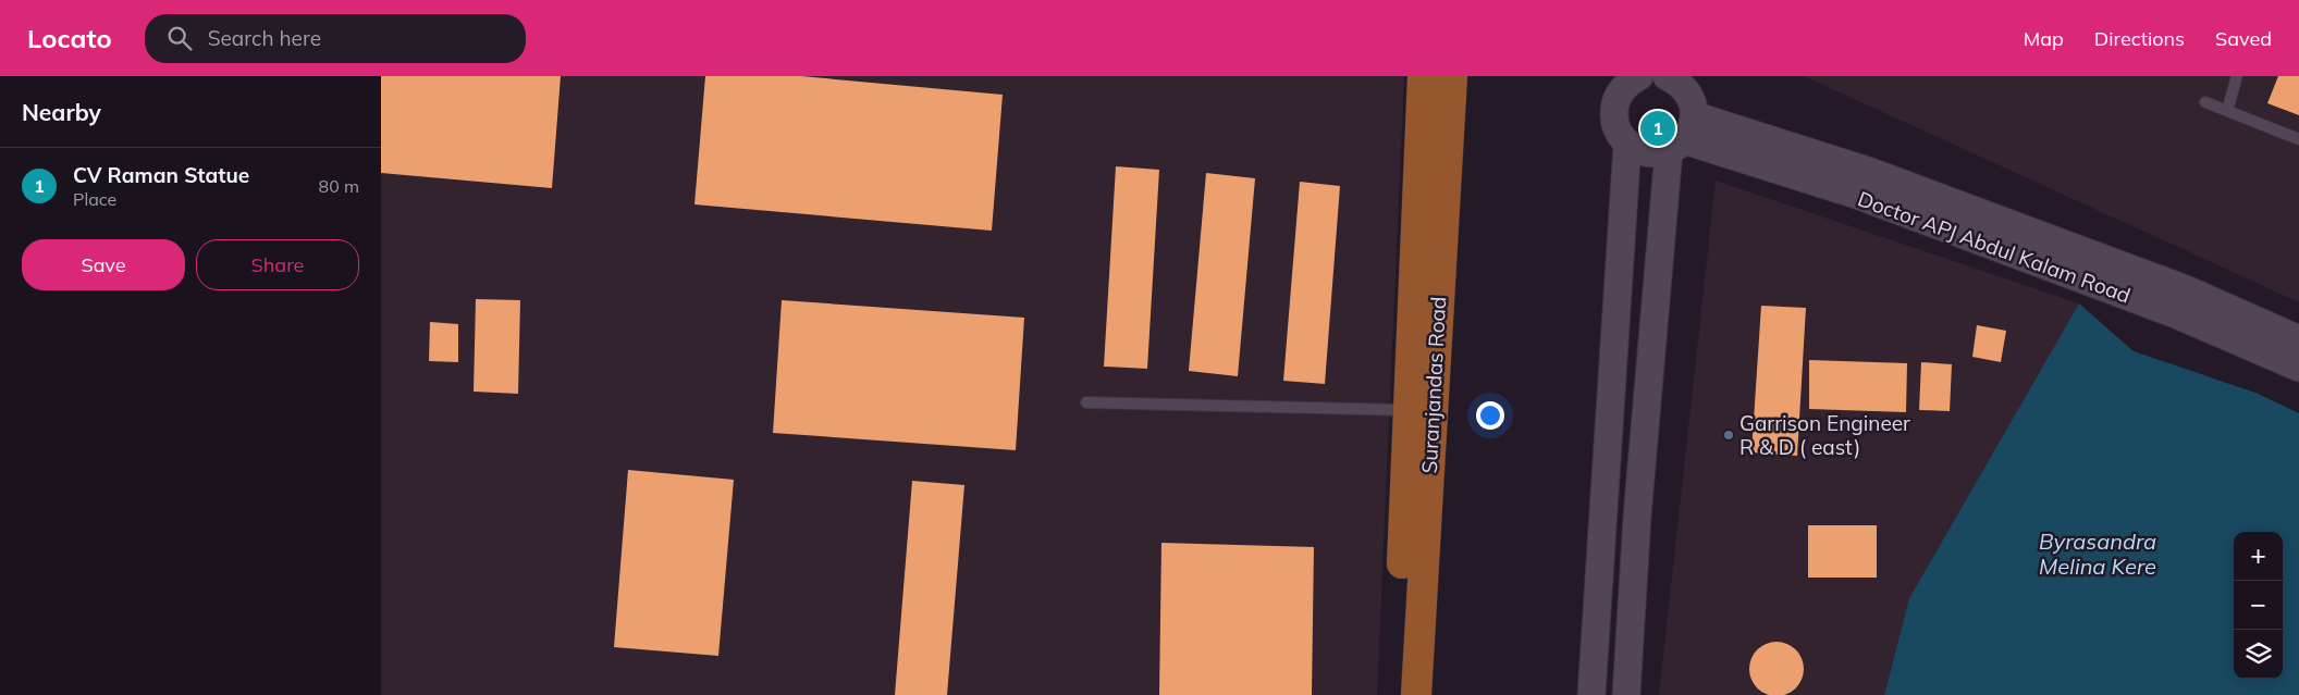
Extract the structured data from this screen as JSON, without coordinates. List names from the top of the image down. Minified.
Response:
{"streets":{"main road":["Suranjandas Road"],"street":["Doctor APJ Abdul Kalam Road"]},"water":["Byrasandra Melina Kere"],"places":["Garrison Engineer R & D ( east)"],"page":{"header":"Locato","search":"Search here","nav":["Map","Directions","Saved"],"heading":"Nearby","pins":"1","list":[{"mark":"1","name":"CV Raman Statue","note":"Place","value":"80 m"}],"buttons":["Save","Share"],"map_buttons":["+","−"]}}
